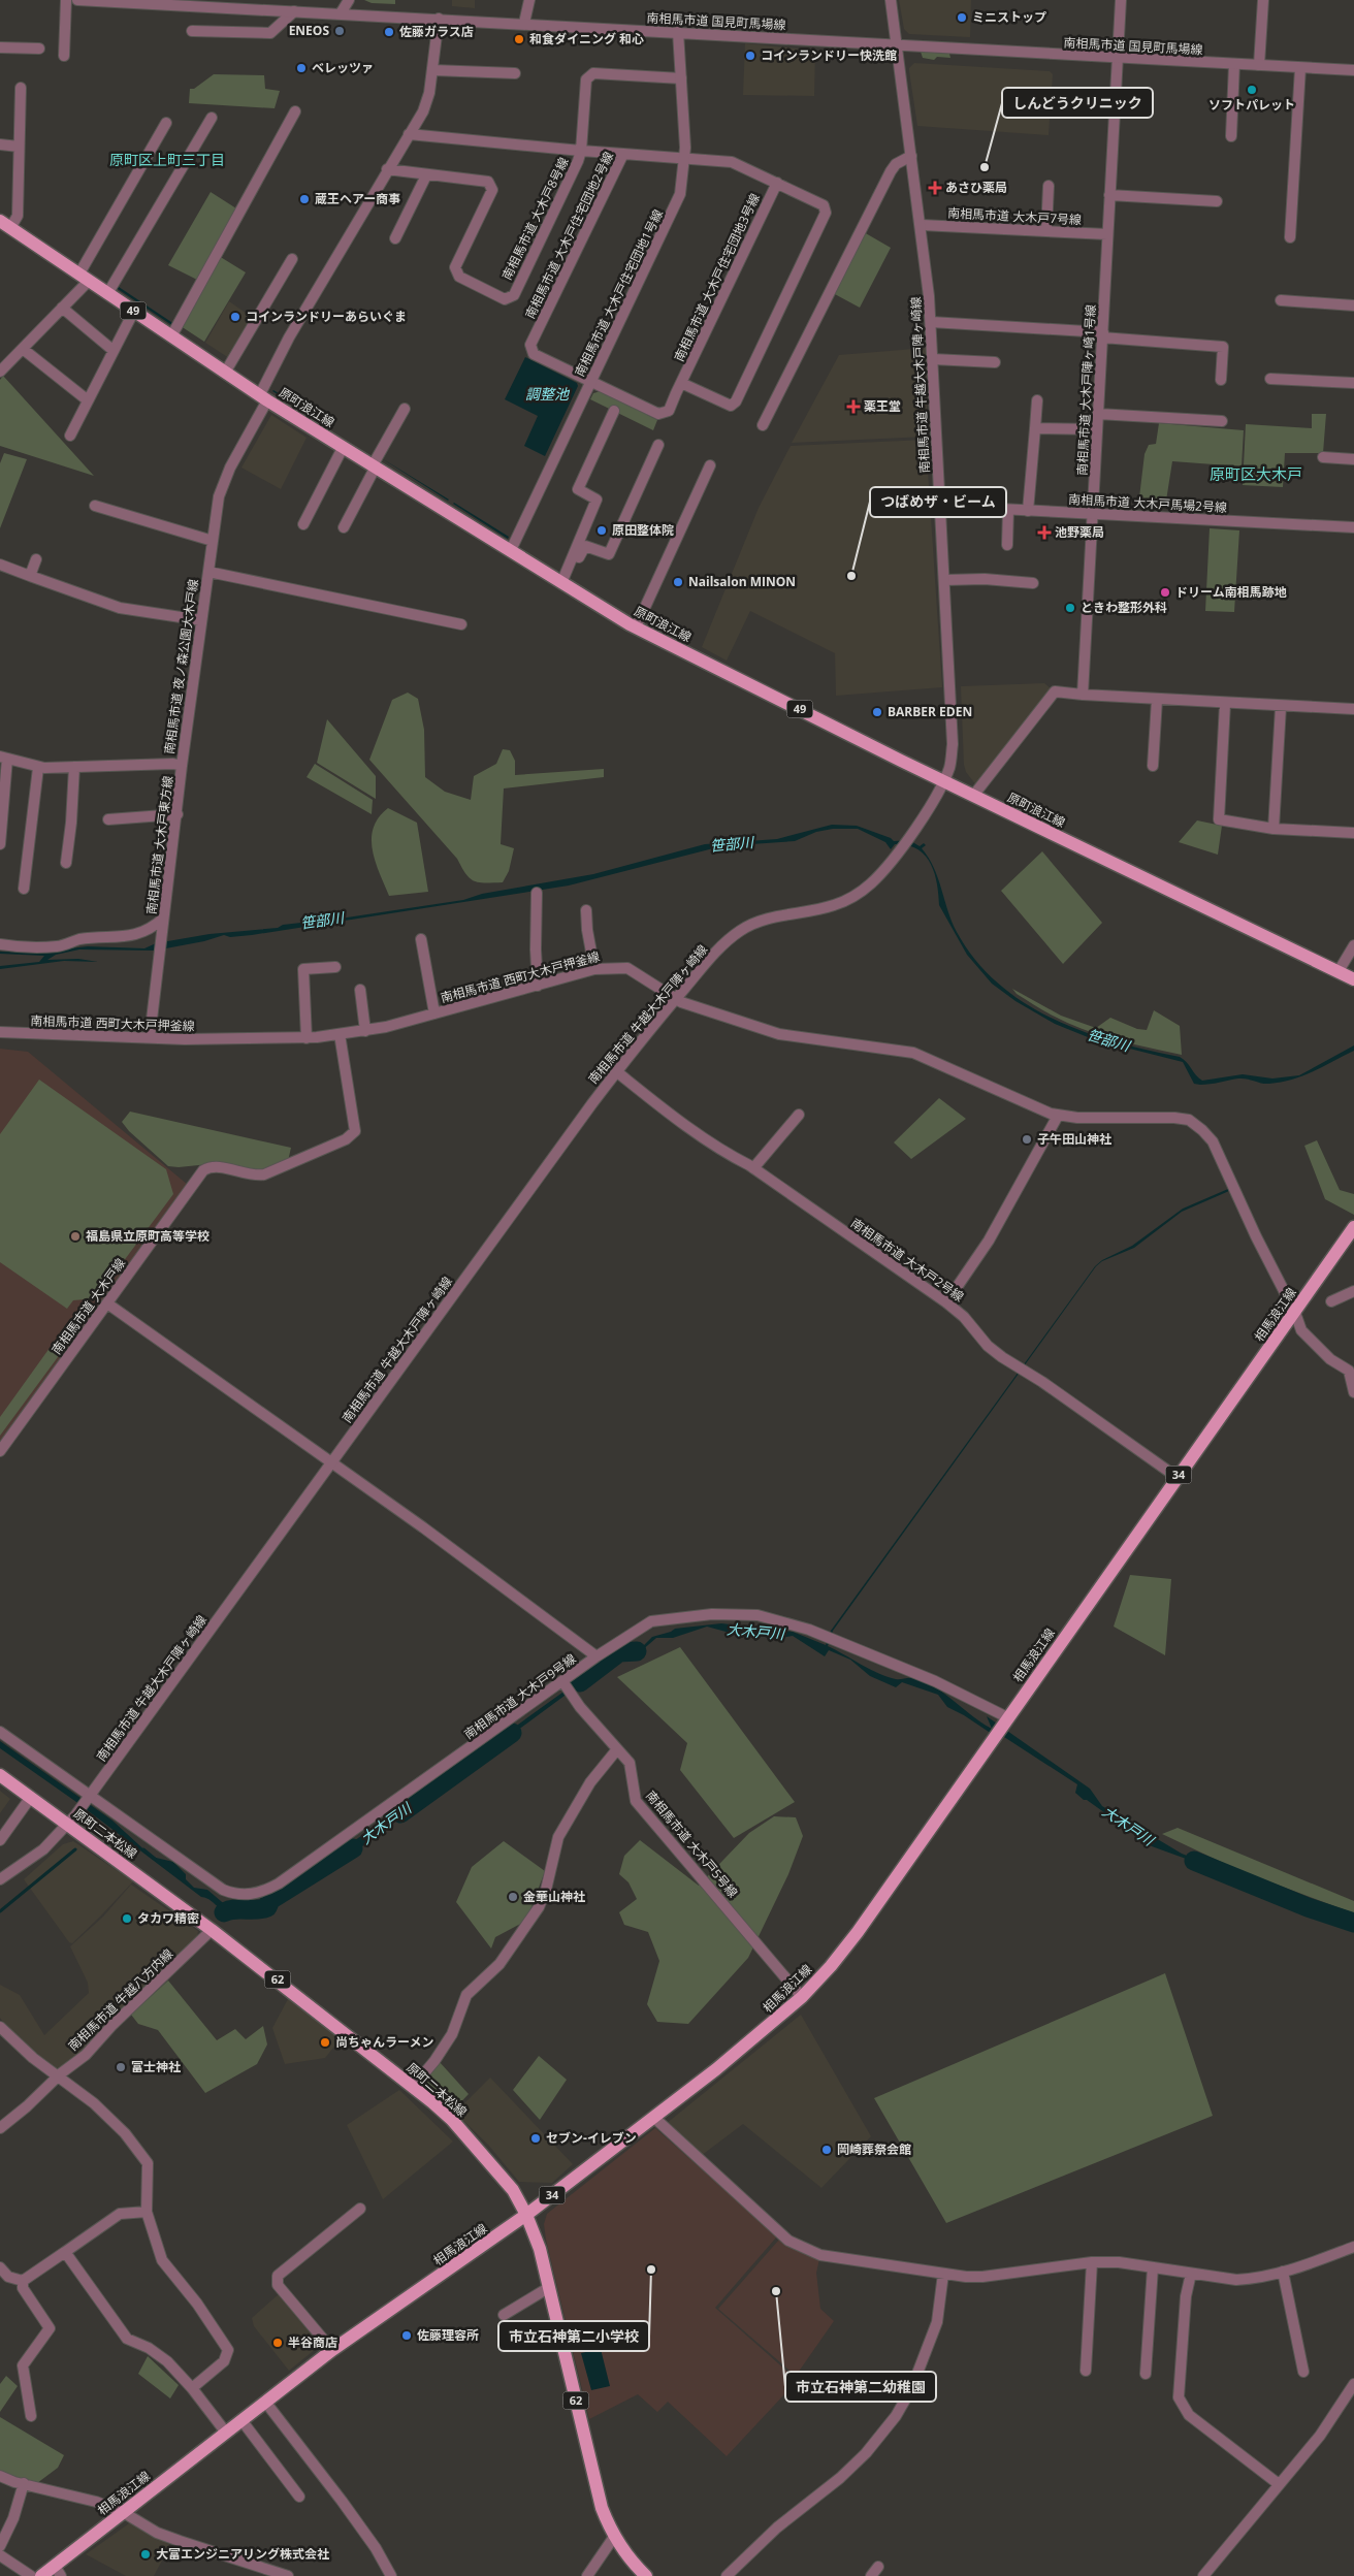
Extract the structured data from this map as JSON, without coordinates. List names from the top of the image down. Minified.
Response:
{"streets":{"main road":["49","原町浪江線","相馬浪江線","34","原町二本松線","62"],"street":["南相馬市道 国見町馬場線","南相馬市道 大木戸7号線","南相馬市道 大木戸8号線","南相馬市道 大木戸住宅団地2号線","南相馬市道 大木戸住宅団地3号線","南相馬市道 大木戸住宅団地1号線","南相馬市道 牛越大木戸陣ヶ崎線","南相馬市道 大木戸陣ヶ崎1号線","南相馬市道 大木戸馬場2号線","南相馬市道 夜ノ森公園大木戸線","南相馬市道 大木戸東方線","南相馬市道 西町大木戸押釜線","南相馬市道 大木戸2号線","南相馬市道 大木戸線","南相馬市道 大木戸9号線","南相馬市道 大木戸5号線","南相馬市道 牛越八方内線"]},"crossings":[["南相馬市道 国見町馬場線","南相馬市道 大木戸住宅団地1号線"],["南相馬市道 国見町馬場線","南相馬市道 牛越大木戸陣ヶ崎線"],["南相馬市道 国見町馬場線","南相馬市道 大木戸陣ヶ崎1号線"],["南相馬市道 国見町馬場線","南相馬市道 夜ノ森公園大木戸線"],["南相馬市道 大木戸7号線","南相馬市道 牛越大木戸陣ヶ崎線"],["南相馬市道 大木戸7号線","南相馬市道 大木戸陣ヶ崎1号線"],["南相馬市道 大木戸8号線","南相馬市道 夜ノ森公園大木戸線"],["南相馬市道 大木戸住宅団地2号線","南相馬市道 大木戸住宅団地3号線"],["南相馬市道 大木戸住宅団地2号線","南相馬市道 大木戸住宅団地1号線"],["南相馬市道 大木戸住宅団地1号線","原町浪江線"],["南相馬市道 牛越大木戸陣ヶ崎線","原町浪江線"],["南相馬市道 牛越大木戸陣ヶ崎線","南相馬市道 大木戸馬場2号線"],["南相馬市道 牛越大木戸陣ヶ崎線","南相馬市道 西町大木戸押釜線"],["南相馬市道 牛越大木戸陣ヶ崎線","南相馬市道 大木戸2号線"],["南相馬市道 牛越大木戸陣ヶ崎線","南相馬市道 大木戸9号線"],["南相馬市道 牛越大木戸陣ヶ崎線","原町二本松線"],["南相馬市道 大木戸陣ヶ崎1号線","南相馬市道 大木戸馬場2号線"],["原町浪江線","南相馬市道 夜ノ森公園大木戸線"],["南相馬市道 夜ノ森公園大木戸線","南相馬市道 大木戸東方線"],["南相馬市道 大木戸東方線","南相馬市道 西町大木戸押釜線"],["南相馬市道 西町大木戸押釜線","南相馬市道 大木戸線"],["南相馬市道 西町大木戸押釜線","相馬浪江線"],["南相馬市道 大木戸2号線","相馬浪江線"],["相馬浪江線","南相馬市道 大木戸9号線"],["相馬浪江線","原町二本松線"],["相馬浪江線","南相馬市道 大木戸5号線"],["南相馬市道 大木戸9号線","南相馬市道 大木戸5号線"],["原町二本松線","南相馬市道 牛越八方内線"]],"districts":["原町区上町三丁目","原町区大木戸"],"water":["調整池","笹部川","大木戸川"],"places":{"other":["ミニストップ","ENEOS","佐藤ガラス店","和食ダイニング 和心","コインランドリー快洗館","ベレッツァ","ソフトパレット","しんどうクリニック","蔵王ヘアー商事","コインランドリーあらいぐま","原田整体院","つばめザ・ビーム","Nailsalon MINON","ドリーム南相馬跡地","ときわ整形外科","BARBER EDEN","子午田山神社","福島県立原町高等学校","金華山神社","タカワ精密","尚ちゃんラーメン","富士神社","セブン-イレブン","岡崎葬祭会館","市立石神第二小学校","市立石神第二幼稚園","佐藤理容所","半谷商店","大富エンジニアリング株式会社"],"health":["あさひ薬局","薬王堂","池野薬局"]}}
